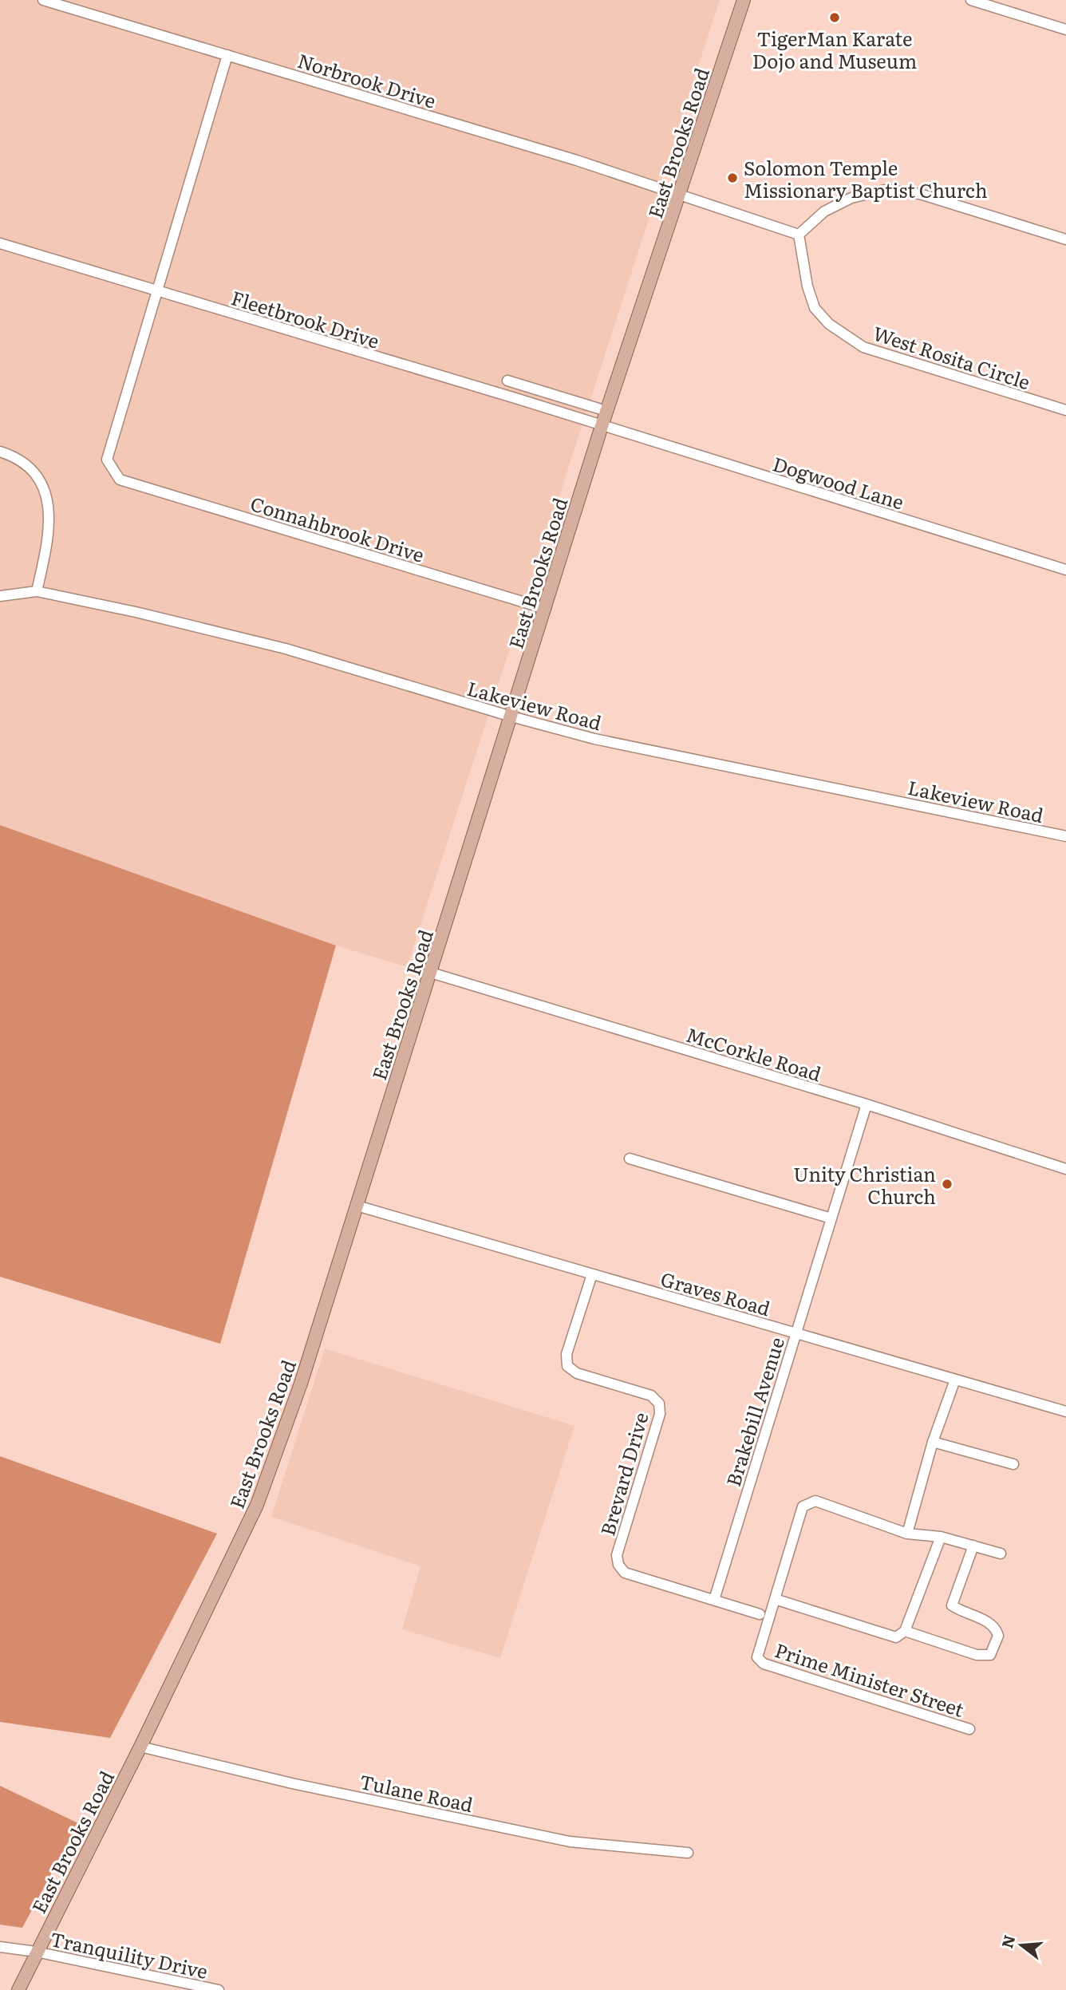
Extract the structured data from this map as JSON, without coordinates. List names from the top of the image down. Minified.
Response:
{"streets":{"main road":["East Brooks Road"],"street":["Norbrook Drive","Fleetbrook Drive","West Rosita Circle","Dogwood Lane","Connahbrook Drive","Lakeview Road","McCorkle Road","Graves Road","Brakebill Avenue","Brevard Drive","Prime Minister Street","Tulane Road","Tranquility Drive"]},"crossings":[["Norbrook Drive","East Brooks Road"],["Norbrook Drive","West Rosita Circle"],["East Brooks Road","Fleetbrook Drive"],["East Brooks Road","Dogwood Lane"],["East Brooks Road","Connahbrook Drive"],["East Brooks Road","Lakeview Road"],["East Brooks Road","McCorkle Road"],["East Brooks Road","Graves Road"],["East Brooks Road","Tulane Road"],["East Brooks Road","Tranquility Drive"],["Fleetbrook Drive","Dogwood Lane"],["Fleetbrook Drive","Connahbrook Drive"],["McCorkle Road","Brakebill Avenue"],["Graves Road","Brakebill Avenue"],["Graves Road","Brevard Drive"],["Brakebill Avenue","Brevard Drive"]],"places":["TigerMan Karate Dojo and Museum","Solomon Temple Missionary Baptist Church","Unity Christian Church"],"north":"left"}
